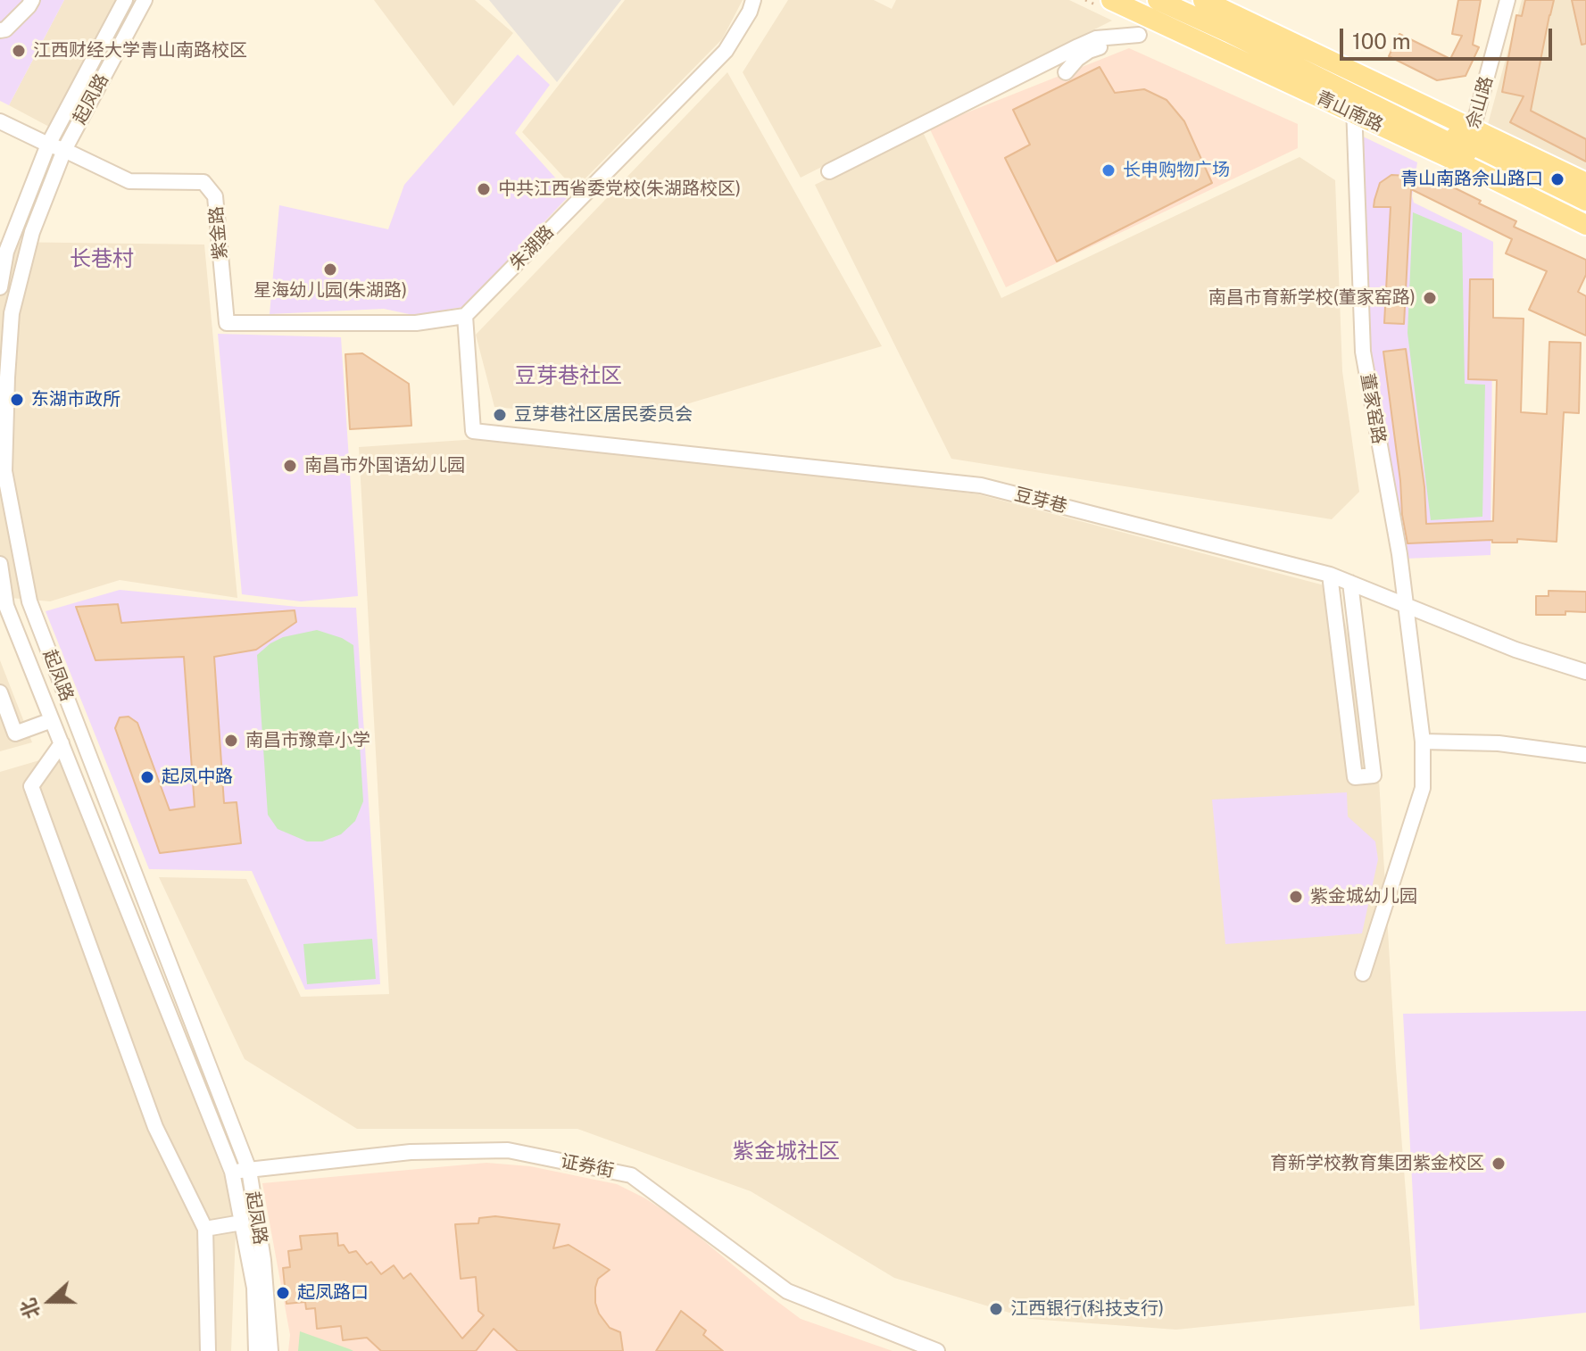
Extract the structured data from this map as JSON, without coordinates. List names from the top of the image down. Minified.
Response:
{"streets":{"main road":["青山南路"],"street":["起凤路","佘山路","紫金路","朱湖路","董家窑路","豆芽巷","证券街"]},"crossings":[["起凤路","紫金路"],["起凤路","证券街"],["佘山路","青山南路"],["青山南路","董家窑路"],["紫金路","朱湖路"],["紫金路","豆芽巷"],["朱湖路","豆芽巷"],["董家窑路","豆芽巷"]],"districts":["长巷村","豆芽巷社区","紫金城社区"],"places":["江西财经大学青山南路校区","长申购物广场","青山南路佘山路口","中共江西省委党校(朱湖路校区)","星海幼儿园(朱湖路)","南昌市育新学校(董家窑路)","东湖市政所","豆芽巷社区居民委员会","南昌市外国语幼儿园","南昌市豫章小学","起凤中路","紫金城幼儿园","育新学校教育集团紫金校区","起凤路口","江西银行(科技支行)"],"scale_bar":"100 m","north":"left"}
